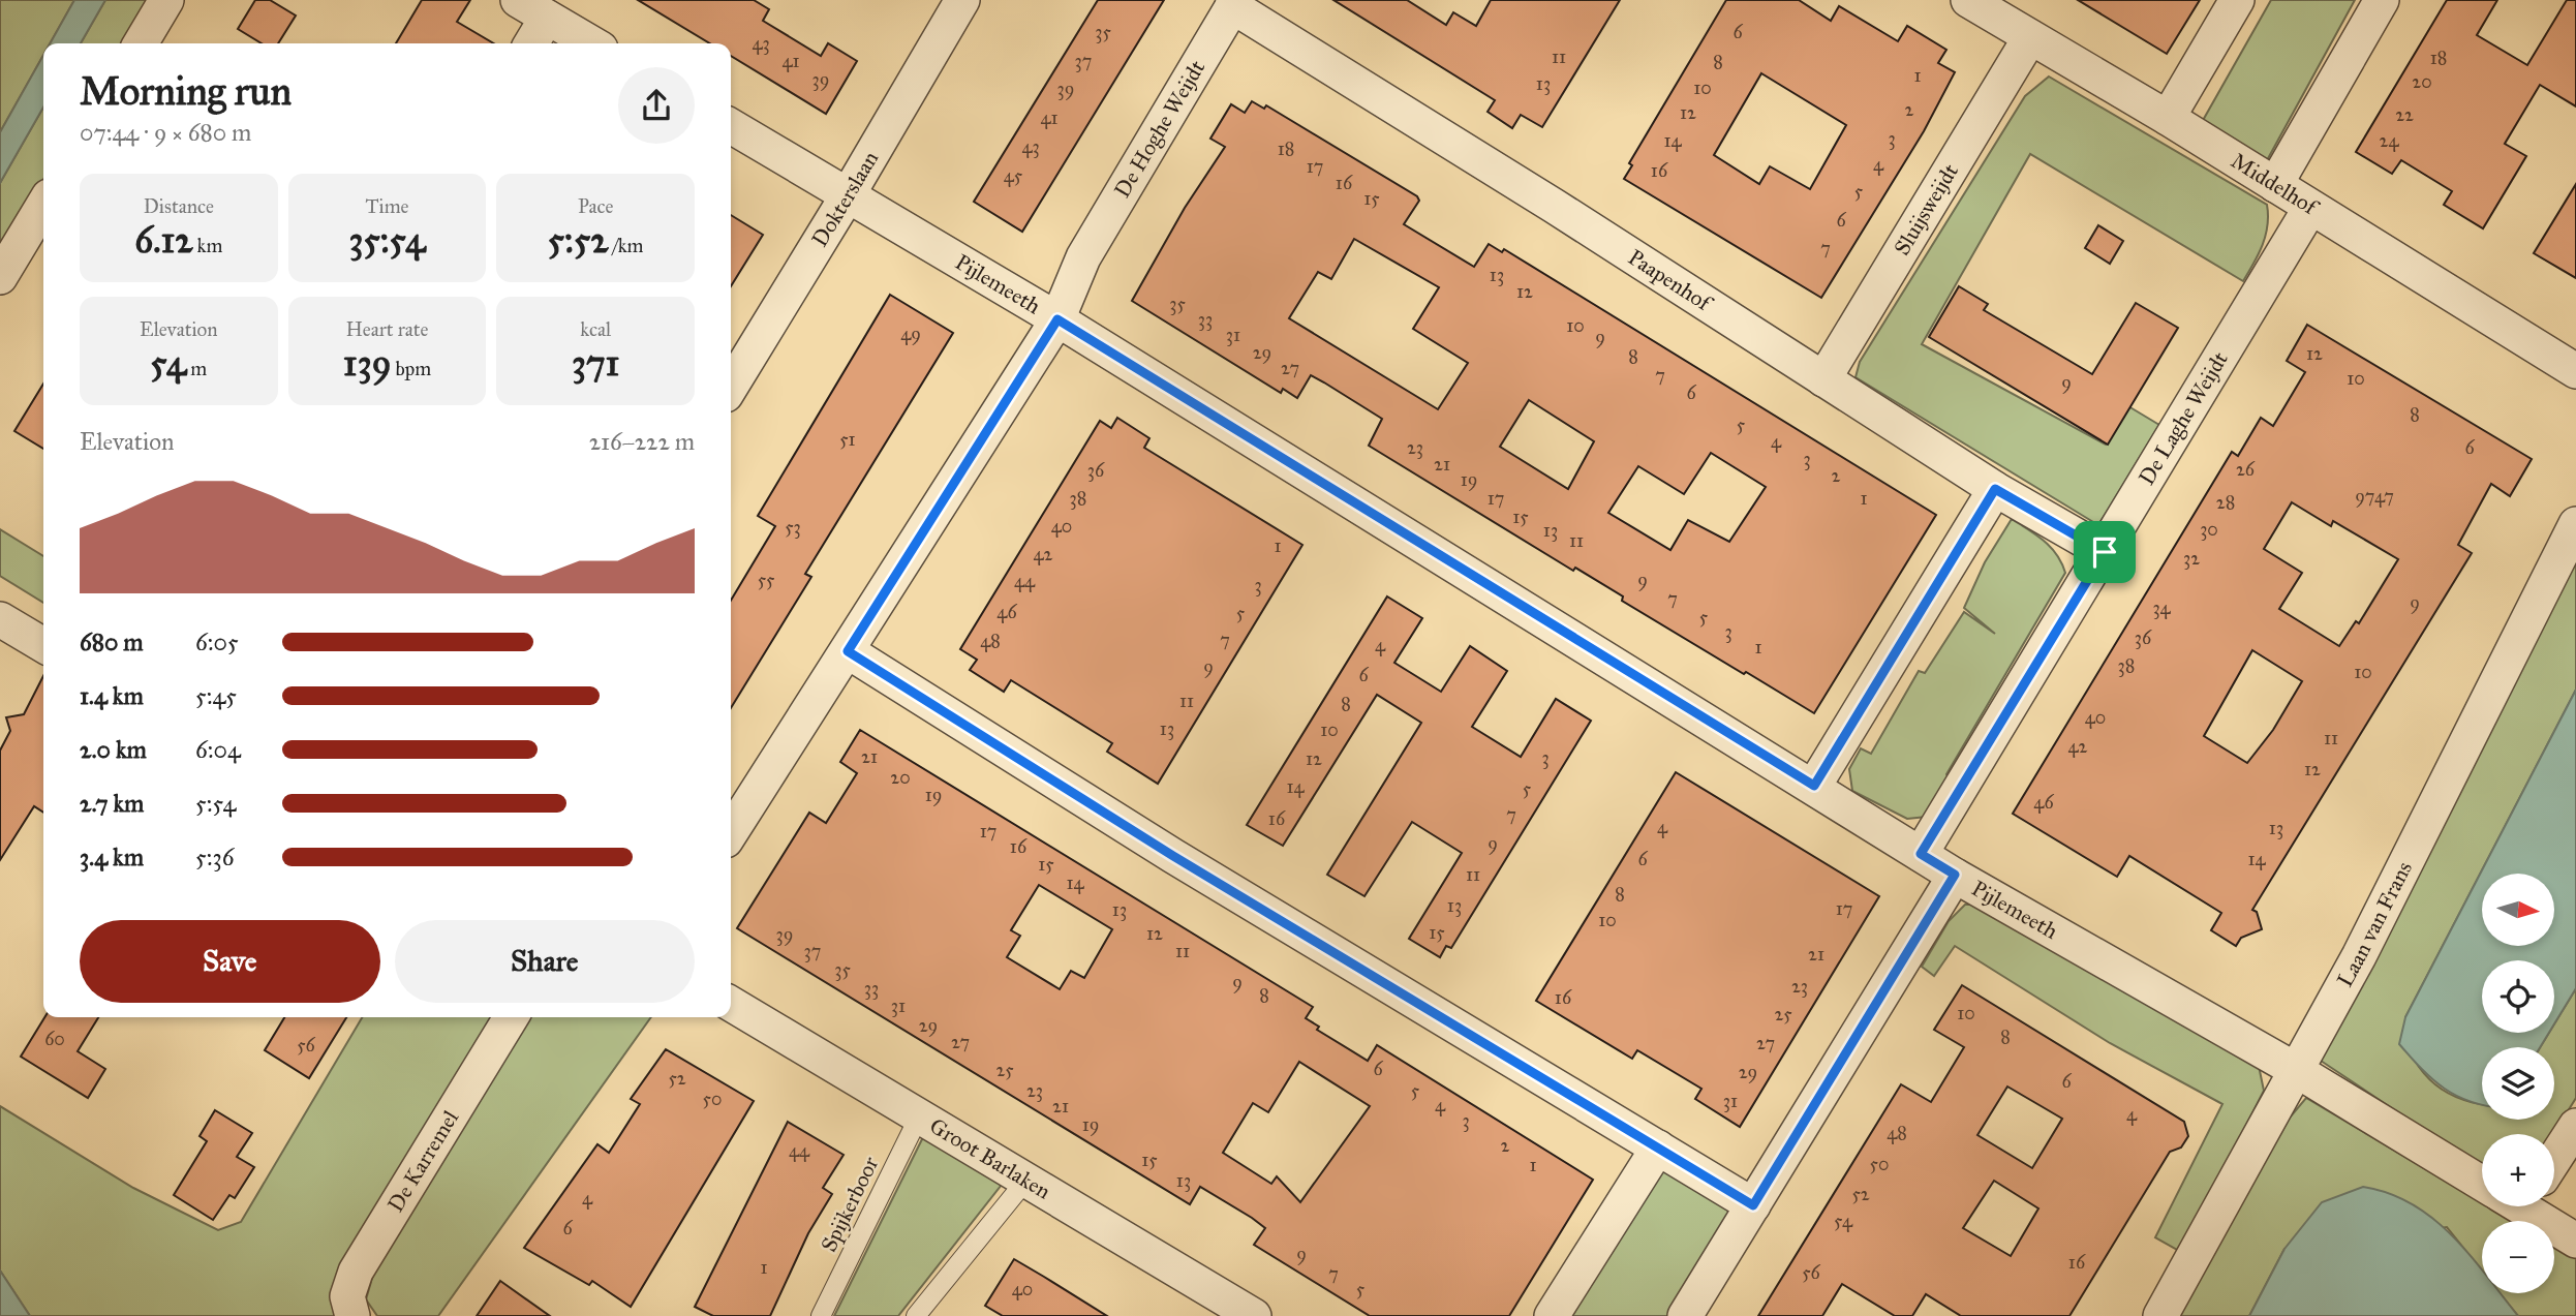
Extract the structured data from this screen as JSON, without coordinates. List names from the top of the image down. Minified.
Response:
{"streets":{"street":["De Hoghe Weijdt","Middelhof","Dokterslaan","Sluijsweijdt","Paapenhof","Pijlemeeth","De Laghe Weijdt","Laan van Frans","Groot Barlaken","De Karremel"],"lane":["Spijkerboor"]},"crossings":[["De Hoghe Weijdt","Paapenhof"],["De Hoghe Weijdt","Pijlemeeth"],["Middelhof","Sluijsweijdt"],["Middelhof","De Laghe Weijdt"],["Dokterslaan","Pijlemeeth"],["Sluijsweijdt","Paapenhof"],["Paapenhof","De Laghe Weijdt"],["Pijlemeeth","De Laghe Weijdt"],["Pijlemeeth","Laan van Frans"],["Groot Barlaken","Spijkerboor"]],"house_numbers":["35","6","43","11","18","41","37","8","1","39","20","13","10","39","2","12","22","41","3","14","24","43","18","4","17","16","45","16","5","15","6","7","13","12","35","33","10","49","31","9","29","12","8","27","7","10","9","6","8","5","51","4","23","6","3","21","26","36","2","19","9747","38","17","1","28","15","40","53","30","13","11","1","42","32","55","9","44","3","7","9","34","46","5","5","3","36","7","48","4","1","38","9","10","6","11","8","40","13","10","11","42","21","3","12","12","20","14","5","19","46","7","16","4","13","17","9","16","6","14","15","11","14","8","13","17","13","10","15","12","39","37","11","21","35","9","23","33","8","16","31","10","25","29","8","60","27","27","56","6","25","29","52","6","23","5","50","31","4","21","4","3","19","48","2","44","15","50","1","13","52","4","54","6","9","16","1","56","7","40","5"],"north":"right","page":{"heading":["Morning run","07:44 · 9 × 680 m"],"stats":[["Distance","6.12 km"],["Time","35:54"],["Pace","5:52 /km"],["Elevation","54 m"],["Heart rate","139 bpm"],["kcal","371"]],"chart":["Elevation","216–222 m"],"list":[{"name":"680 m","note":"6:05"},{"name":"1.4 km","note":"5:45"},{"name":"2.0 km","note":"6:04"},{"name":"2.7 km","note":"5:54"},{"name":"3.4 km","note":"5:36"}],"map_buttons":["+","−"],"buttons":["Save","Share"]}}
